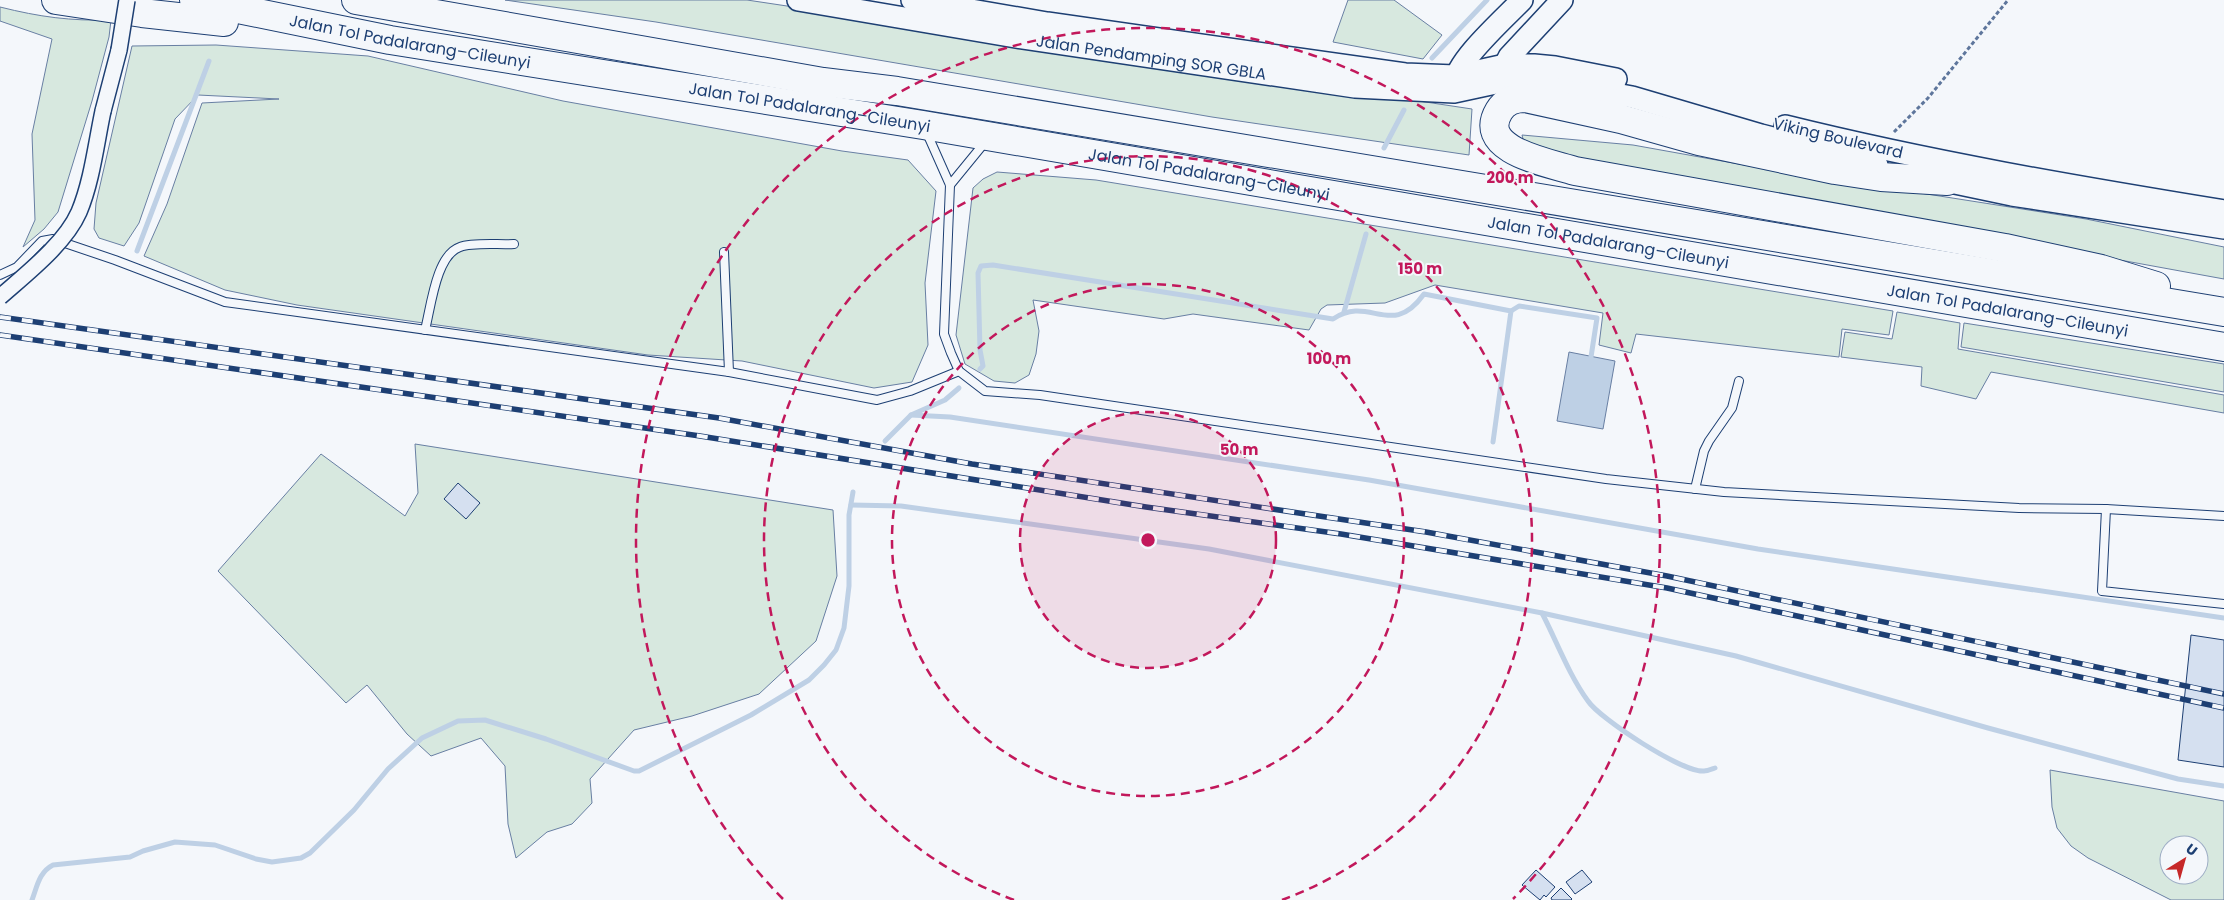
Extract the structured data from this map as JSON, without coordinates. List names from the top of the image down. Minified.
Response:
{"streets":{"highway":["Jalan Tol Padalarang–Cileunyi"],"street":["Jalan Pendamping SOR GBLA","Viking Boulevard"]},"crossings":[["Jalan Pendamping SOR GBLA","Viking Boulevard"]],"north":"top right","rings":["200 m","150 m","100 m","50 m"]}
